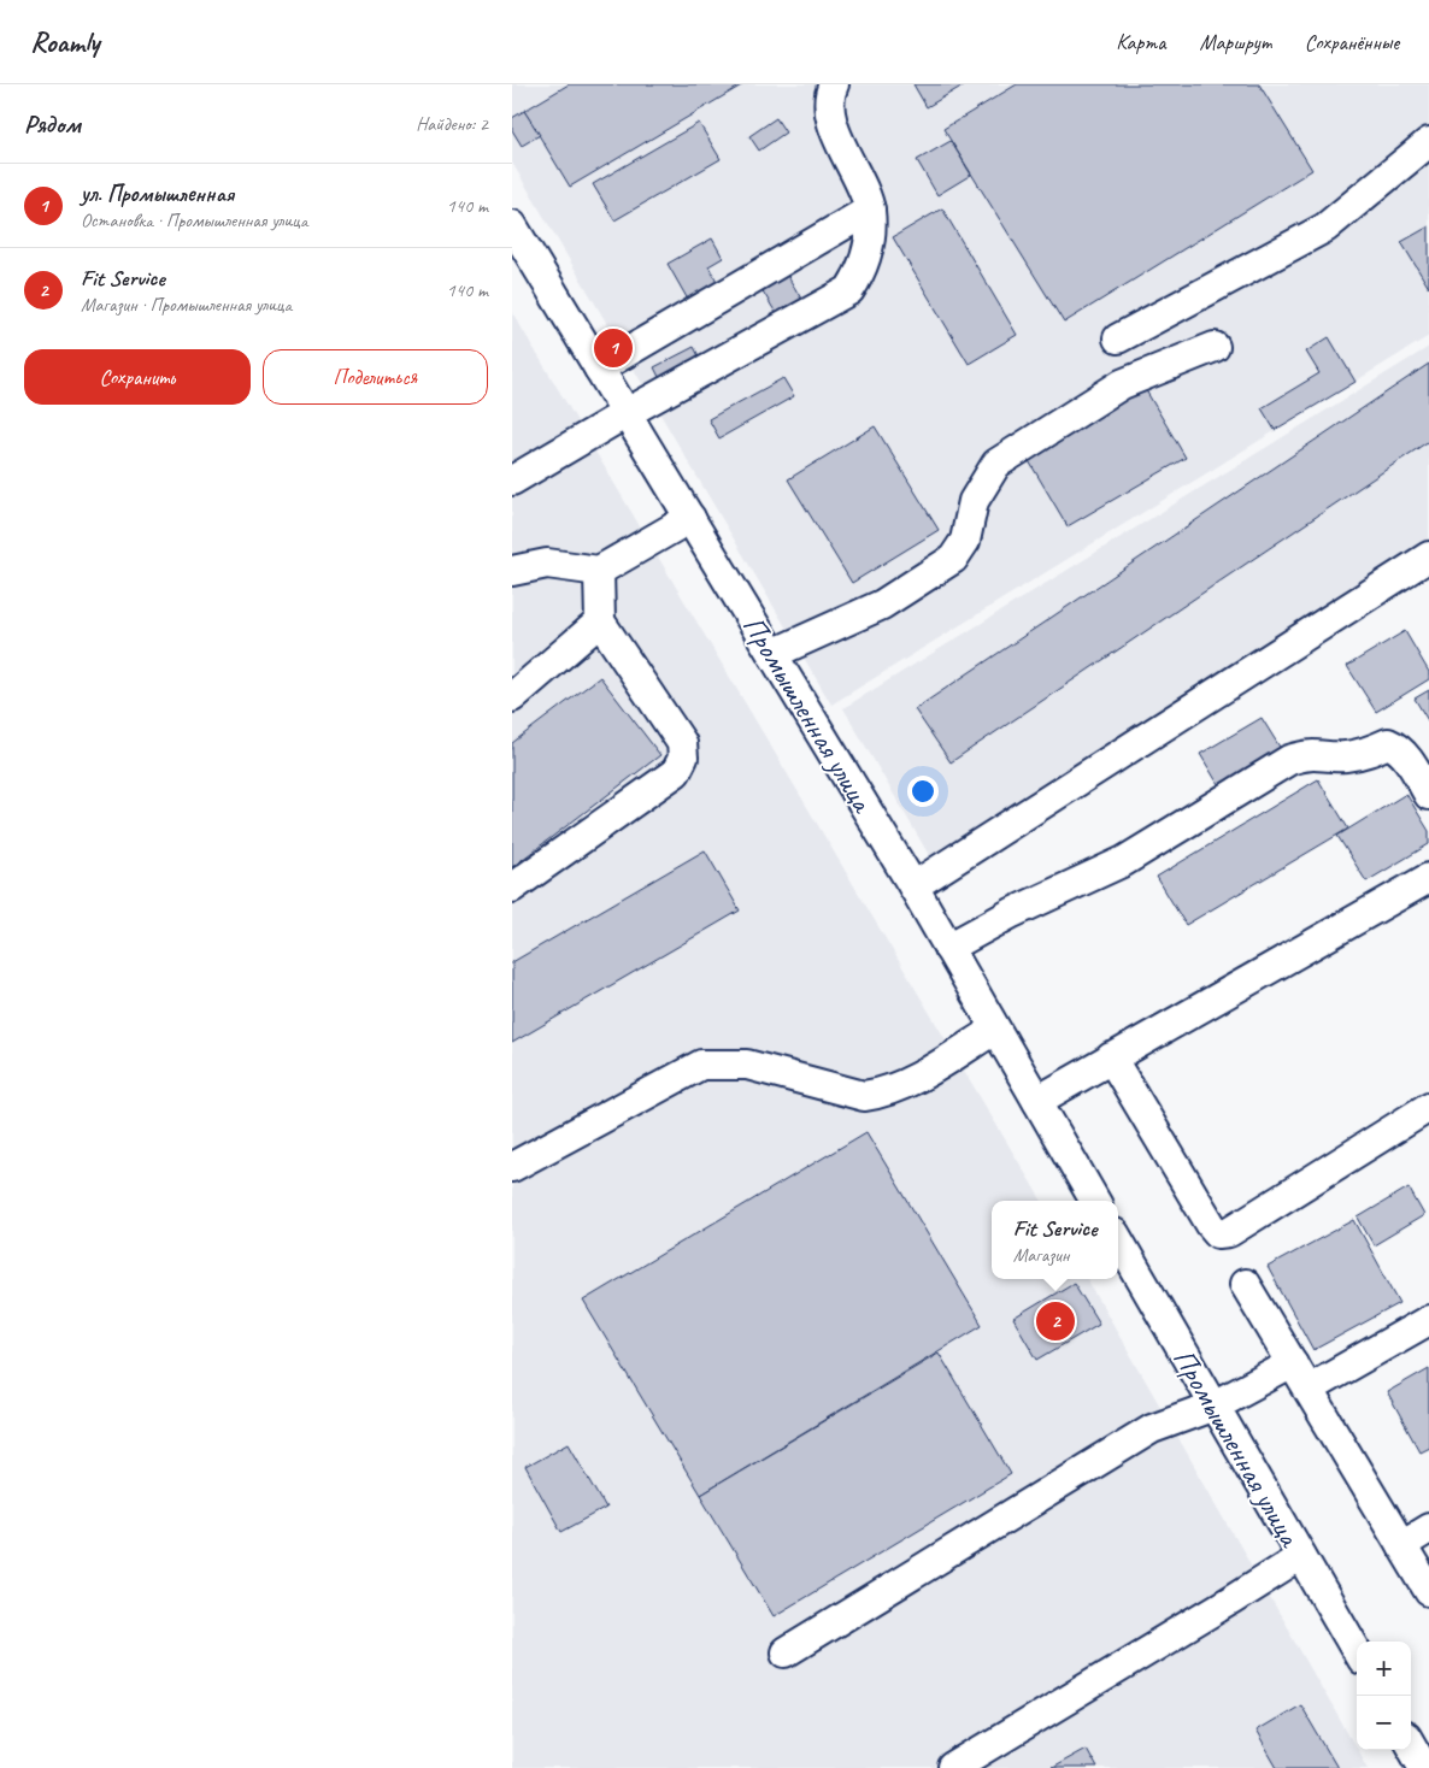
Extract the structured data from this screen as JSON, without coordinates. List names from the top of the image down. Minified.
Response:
{"streets":{"street":["Промышленная улица"]},"page":{"header":"Roamly","nav":["Карта","Маршрут","Сохранённые"],"heading":["Рядом","Найдено: 2"],"list":[{"mark":"1","name":"ул. Промышленная","note":"Остановка · Промышленная улица","value":"140 m"},{"mark":"2","name":"Fit Service","note":"Магазин · Промышленная улица","value":"140 m"}],"pins":["1","2"],"buttons":["Сохранить","Поделиться"],"popup":["Fit Service","Магазин"],"map_buttons":["+","−"]}}
